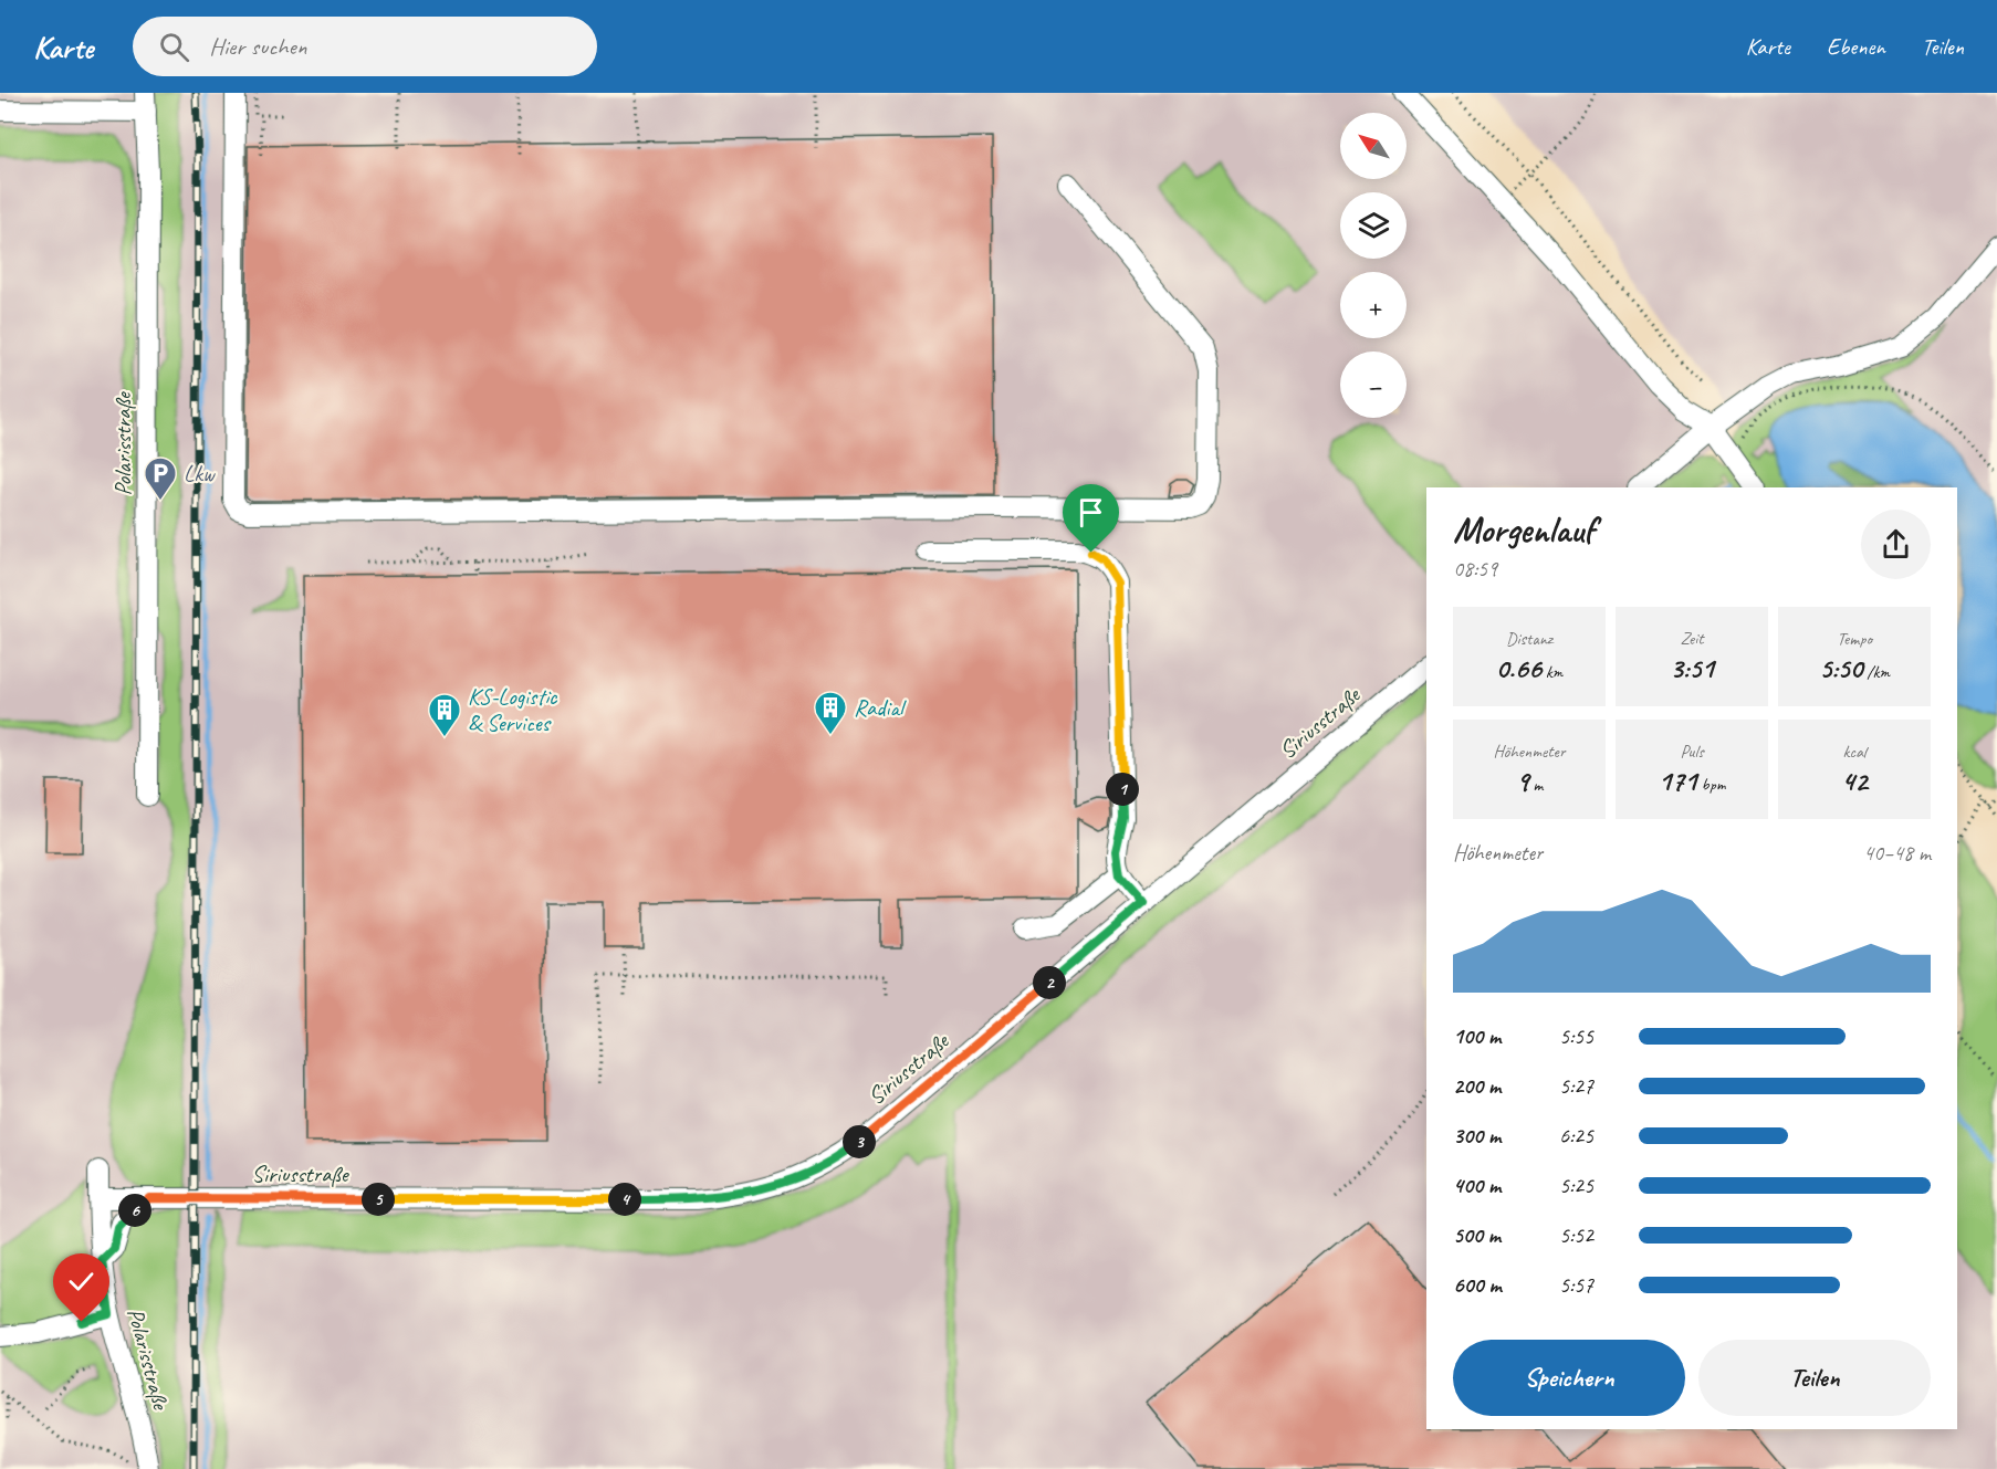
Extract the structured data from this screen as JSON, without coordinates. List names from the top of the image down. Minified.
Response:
{"streets":{"street":["Polarisstraße","Siriusstraße"]},"crossings":[["Polarisstraße","Siriusstraße"]],"places":{"parking":["Lkw"],"building":["Radial","KS-Logistic & Services"]},"north":"top left","page":{"header":"Karte","search":"Hier suchen","nav":["Karte","Ebenen","Teilen"],"map_buttons":["+","−"],"heading":["Morgenlauf","08:59"],"stats":[["Distanz","0.66 km"],["Zeit","3:51"],["Tempo","5:50 /km"],["Höhenmeter","9 m"],["Puls","171 bpm"],["kcal","42"]],"pins":["1","2","3","4","5","6"],"chart":["Höhenmeter","40–48 m"],"list":[{"name":"100 m","note":"5:55"},{"name":"200 m","note":"5:27"},{"name":"300 m","note":"6:25"},{"name":"400 m","note":"5:25"},{"name":"500 m","note":"5:52"},{"name":"600 m","note":"5:57"}],"buttons":["Speichern","Teilen"]}}
